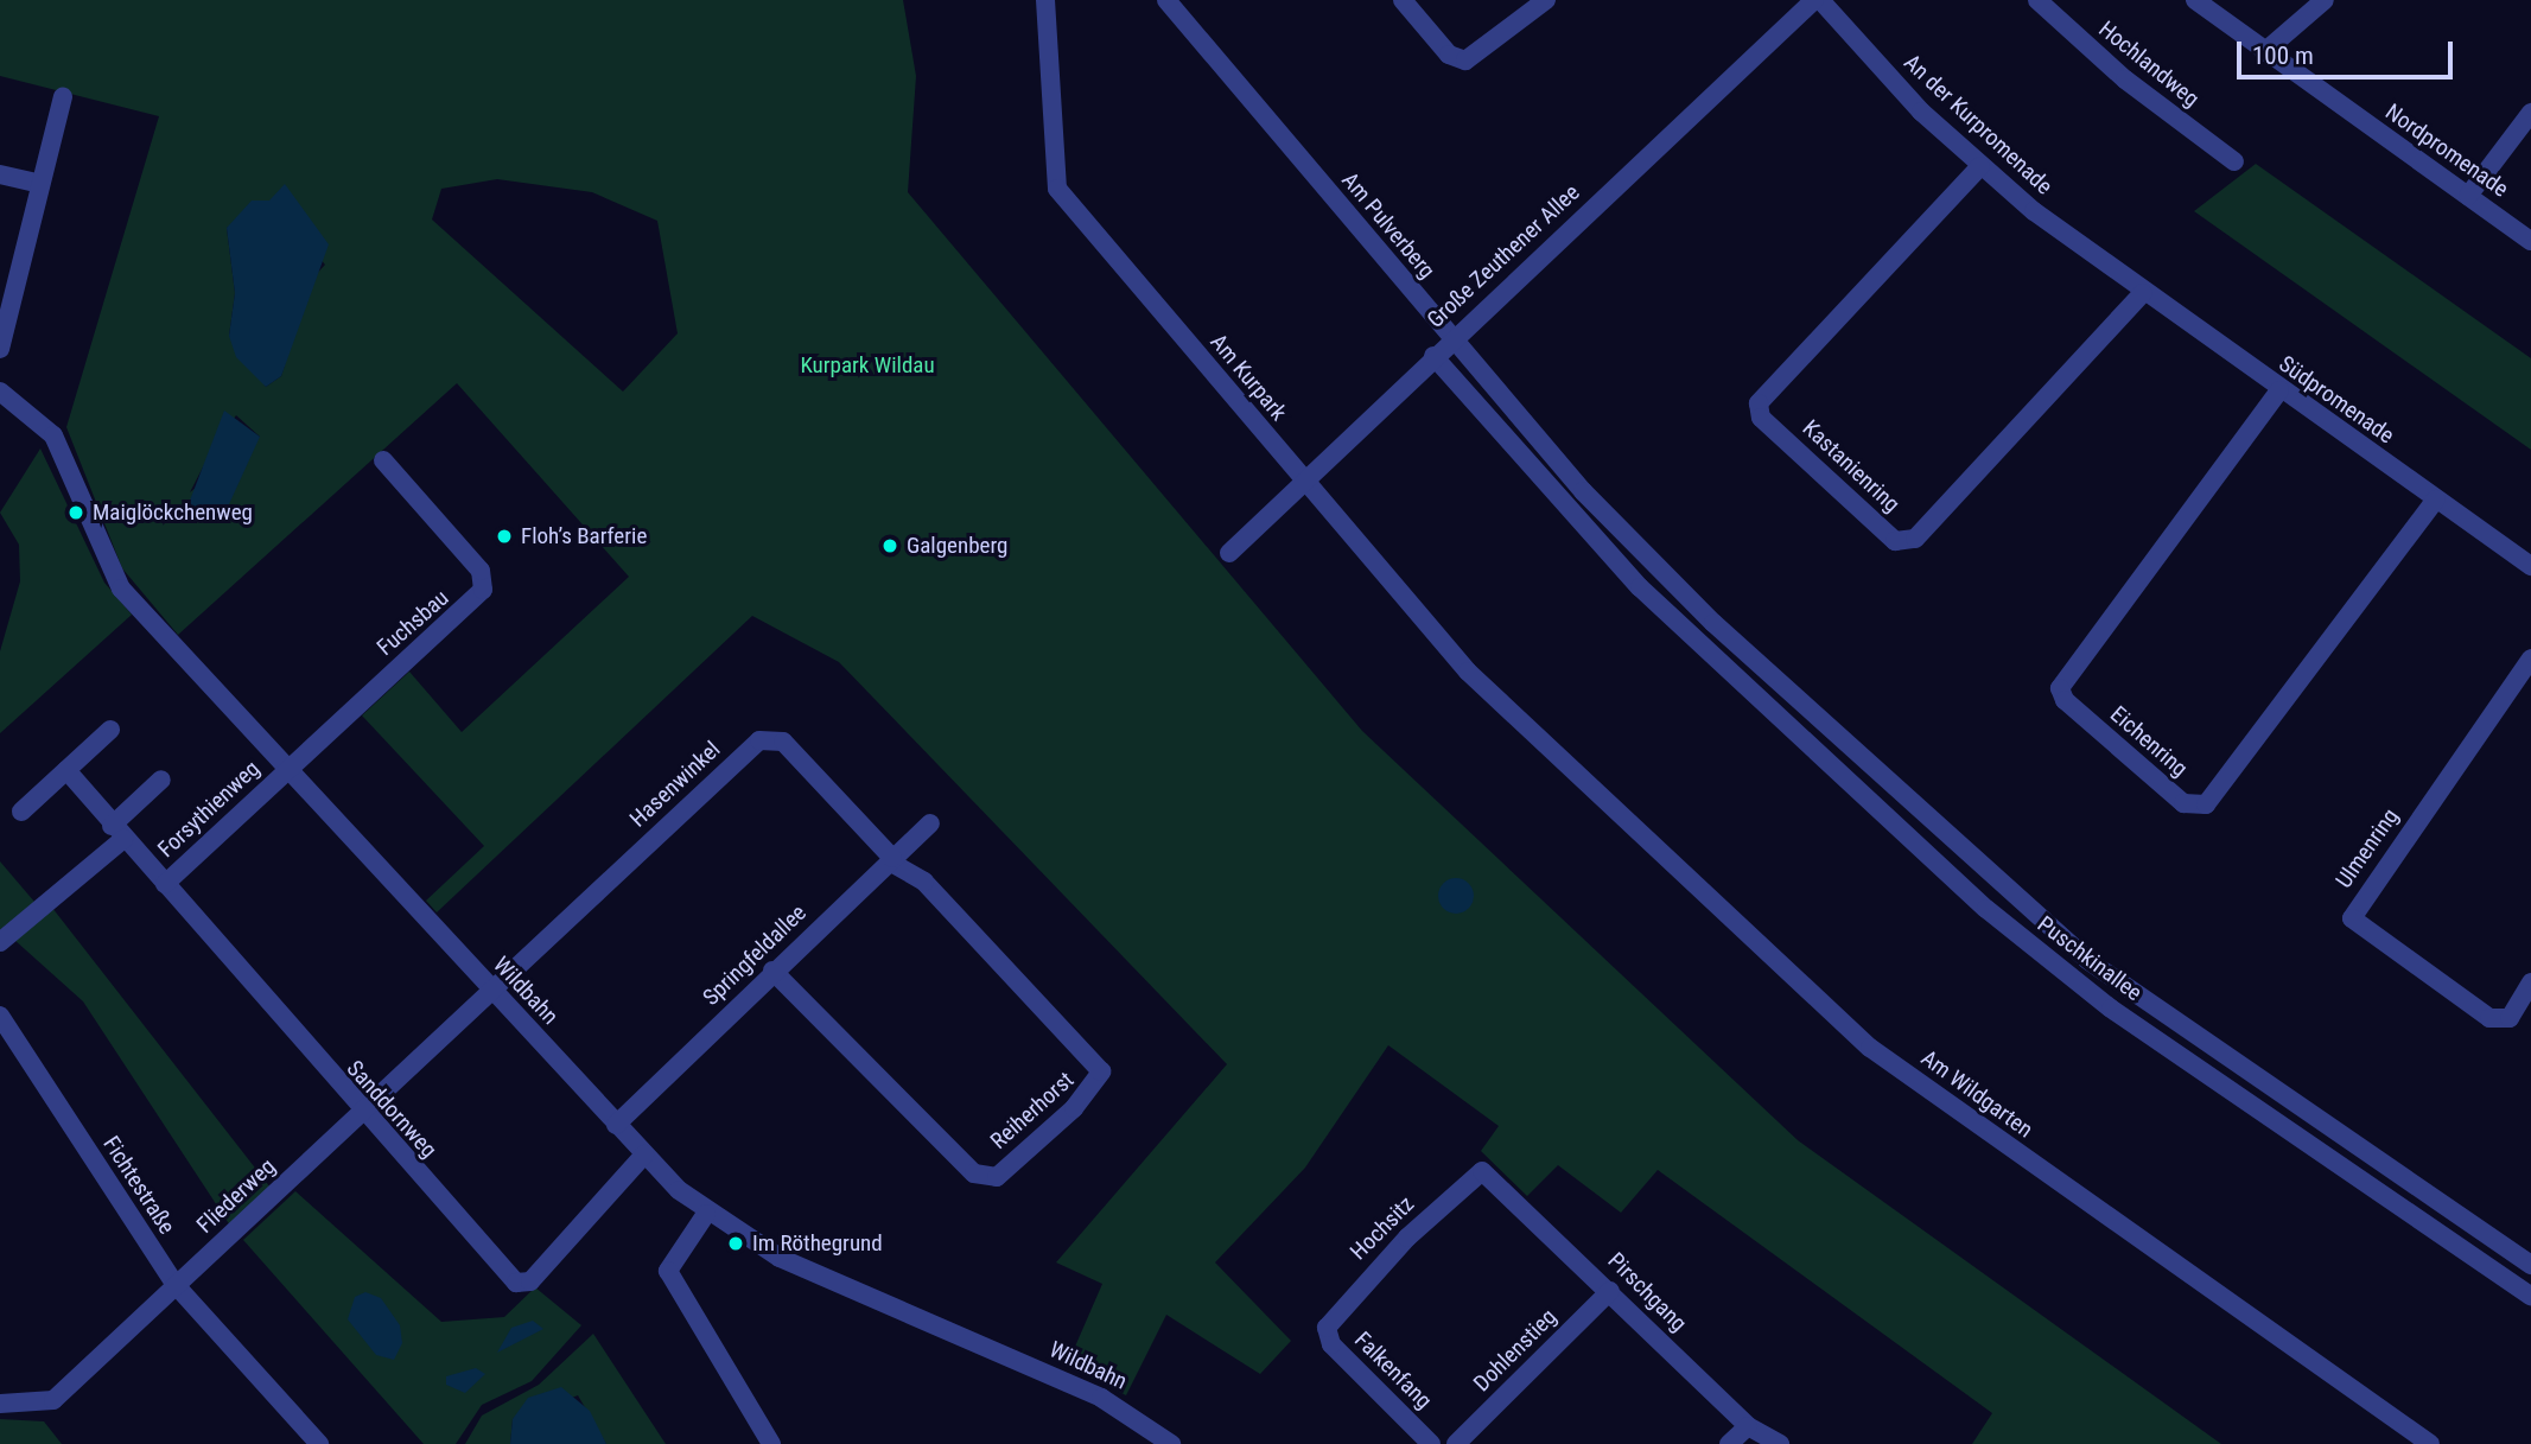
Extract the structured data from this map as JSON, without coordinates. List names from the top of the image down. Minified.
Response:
{"streets":{"street":["Hochlandweg","An der Kurpromenade","Nordpromenade","Am Pulverberg","Große Zeuthener Allee","Am Kurpark","Südpromenade","Kastanienring","Fuchsbau","Eichenring","Hasenwinkel","Forsythienweg","Ulmenring","Springfeldallee","Puschkinallee","Wildbahn","Am Wildgarten","Sanddornweg","Reiherhorst","Fichtestraße","Fliederweg","Hochsitz","Pirschgang","Dohlenstieg","Falkenfang"]},"crossings":[["An der Kurpromenade","Große Zeuthener Allee"],["An der Kurpromenade","Südpromenade"],["An der Kurpromenade","Kastanienring"],["Am Pulverberg","Große Zeuthener Allee"],["Am Pulverberg","Puschkinallee"],["Große Zeuthener Allee","Am Kurpark"],["Große Zeuthener Allee","Puschkinallee"],["Am Kurpark","Am Wildgarten"],["Südpromenade","Kastanienring"],["Südpromenade","Eichenring"],["Fuchsbau","Forsythienweg"],["Fuchsbau","Wildbahn"],["Hasenwinkel","Springfeldallee"],["Hasenwinkel","Wildbahn"],["Hasenwinkel","Reiherhorst"],["Hasenwinkel","Fliederweg"],["Forsythienweg","Wildbahn"],["Forsythienweg","Sanddornweg"],["Springfeldallee","Wildbahn"],["Springfeldallee","Reiherhorst"],["Wildbahn","Sanddornweg"],["Wildbahn","Fliederweg"],["Sanddornweg","Fliederweg"],["Fichtestraße","Fliederweg"],["Hochsitz","Pirschgang"],["Hochsitz","Falkenfang"],["Pirschgang","Dohlenstieg"]],"parks":["Kurpark Wildau"],"places":["Maiglöckchenweg","Floh’s Barferie","Galgenberg","Im Röthegrund"],"scale_bar":"100 m"}
